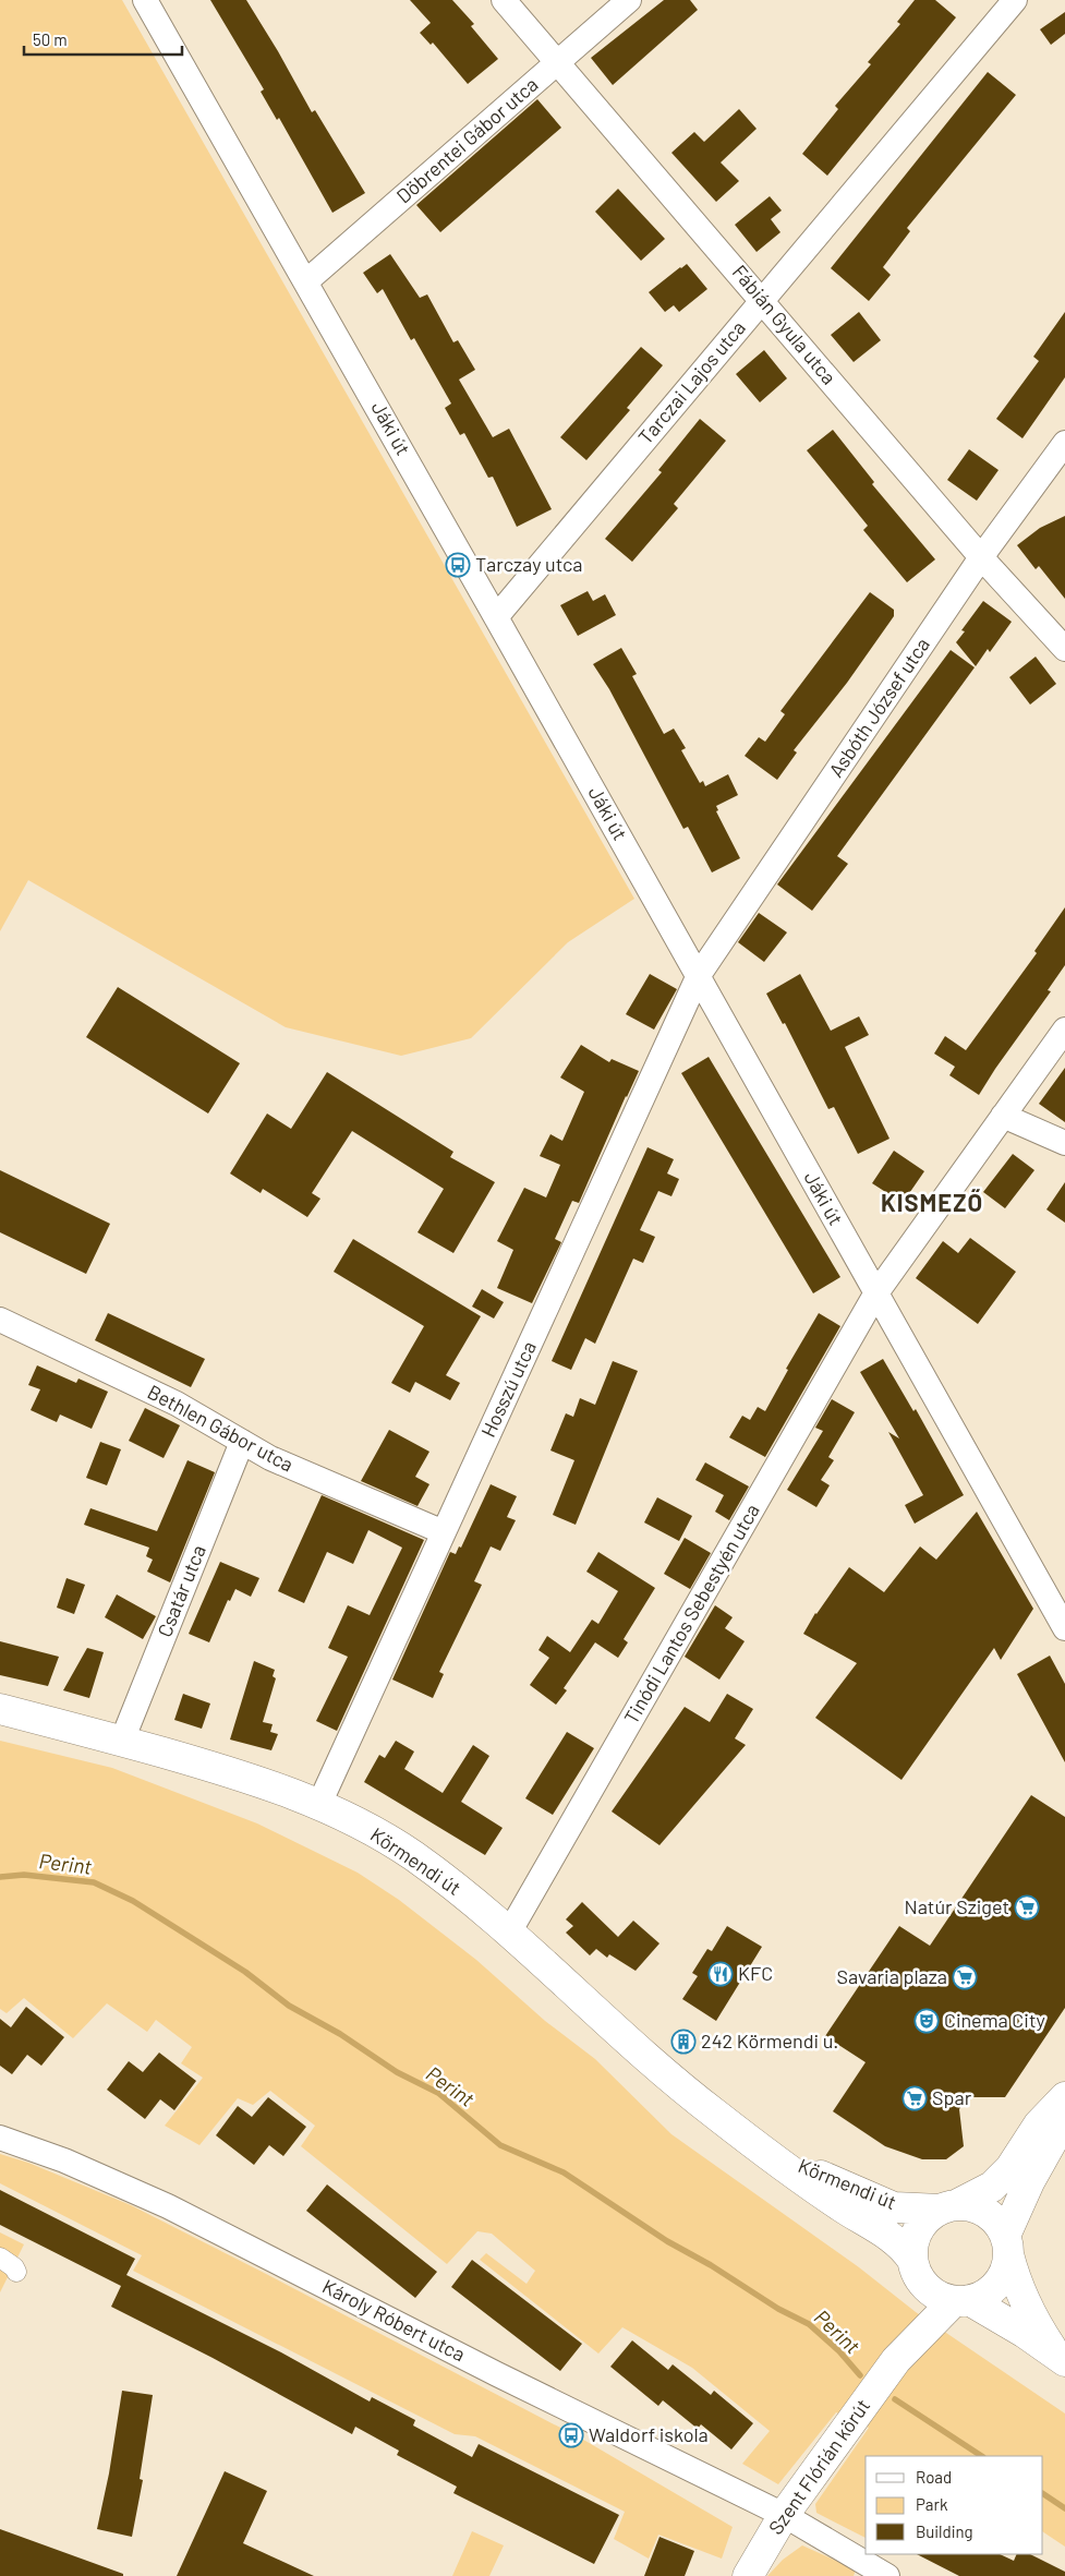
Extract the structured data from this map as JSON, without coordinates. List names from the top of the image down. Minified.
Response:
{"streets":{"street":["Döbrentei Gábor utca","Fábián Gyula utca","Tarczai Lajos utca","Jáki út","Asbóth József utca","Hosszú utca","Bethlen Gábor utca","Csatár utca","Tinódi Lantos Sebestyén utca","Körmendi út","Károly Róbert utca","Szent Flórián körút"]},"crossings":[["Döbrentei Gábor utca","Fábián Gyula utca"],["Döbrentei Gábor utca","Jáki út"],["Fábián Gyula utca","Tarczai Lajos utca"],["Fábián Gyula utca","Asbóth József utca"],["Tarczai Lajos utca","Jáki út"],["Jáki út","Asbóth József utca"],["Jáki út","Hosszú utca"],["Jáki út","Tinódi Lantos Sebestyén utca"],["Asbóth József utca","Hosszú utca"],["Hosszú utca","Bethlen Gábor utca"],["Hosszú utca","Körmendi út"],["Bethlen Gábor utca","Csatár utca"],["Csatár utca","Körmendi út"],["Tinódi Lantos Sebestyén utca","Körmendi út"],["Körmendi út","Szent Flórián körút"],["Károly Róbert utca","Szent Flórián körút"]],"districts":["KISMEZŐ"],"water":["Perint"],"places":{"bus stop":["Tarczay utca","Waldorf iskola"],"supermarket":["Natúr Sziget","Savaria plaza","Spar"],"restaurant":["KFC"],"theatre":["Cinema City"],"building":["242 Körmendi u."]},"legend":["Road","Park","Building"],"scale_bar":"50 m"}
